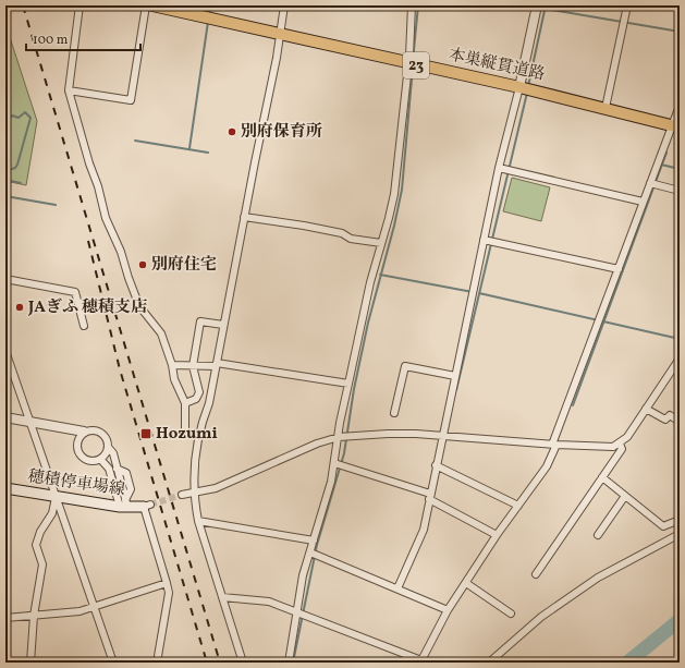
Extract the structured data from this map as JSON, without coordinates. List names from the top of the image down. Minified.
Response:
{"streets":{"main road":["23","本巣縦貫道路","穂積停車場線"]},"places":{"other":["別府保育所","別府住宅","JAぎふ 穂積支店"],"transit":["Hozumi"]},"scale_bar":"100 m"}
